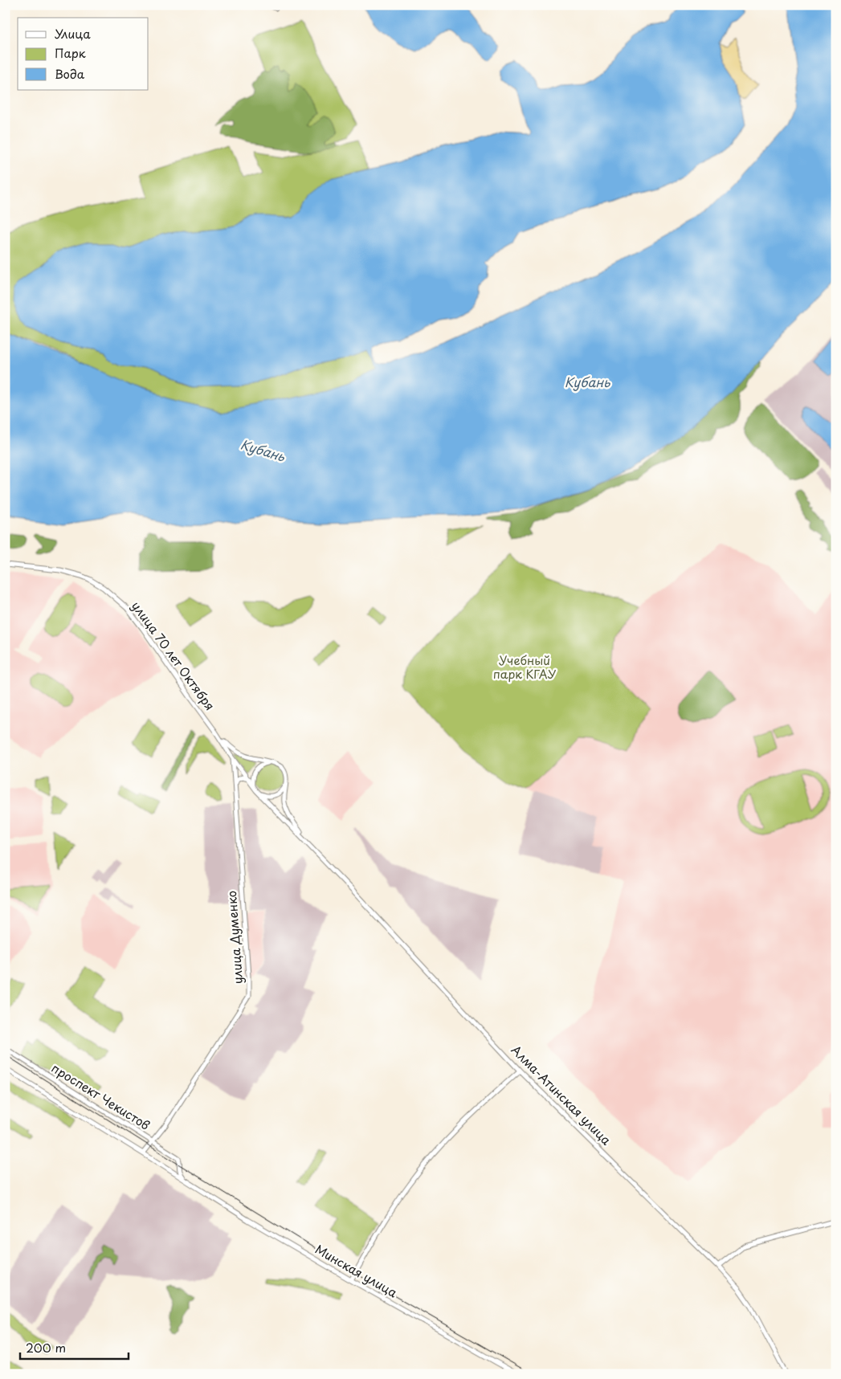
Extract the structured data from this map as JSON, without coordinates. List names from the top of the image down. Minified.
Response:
{"streets":{"main road":["улица 70 лет Октября","улица Думенко","Алма-Атинская улица","проспект Чекистов","Минская улица"]},"crossings":[["улица 70 лет Октября","улица Думенко"],["улица 70 лет Октября","Алма-Атинская улица"],["улица Думенко","проспект Чекистов"],["проспект Чекистов","Минская улица"]],"water":["Кубань"],"parks":["Учебный парк КГАУ"],"legend":["Улица","Парк","Вода"],"scale_bar":"200 m"}
